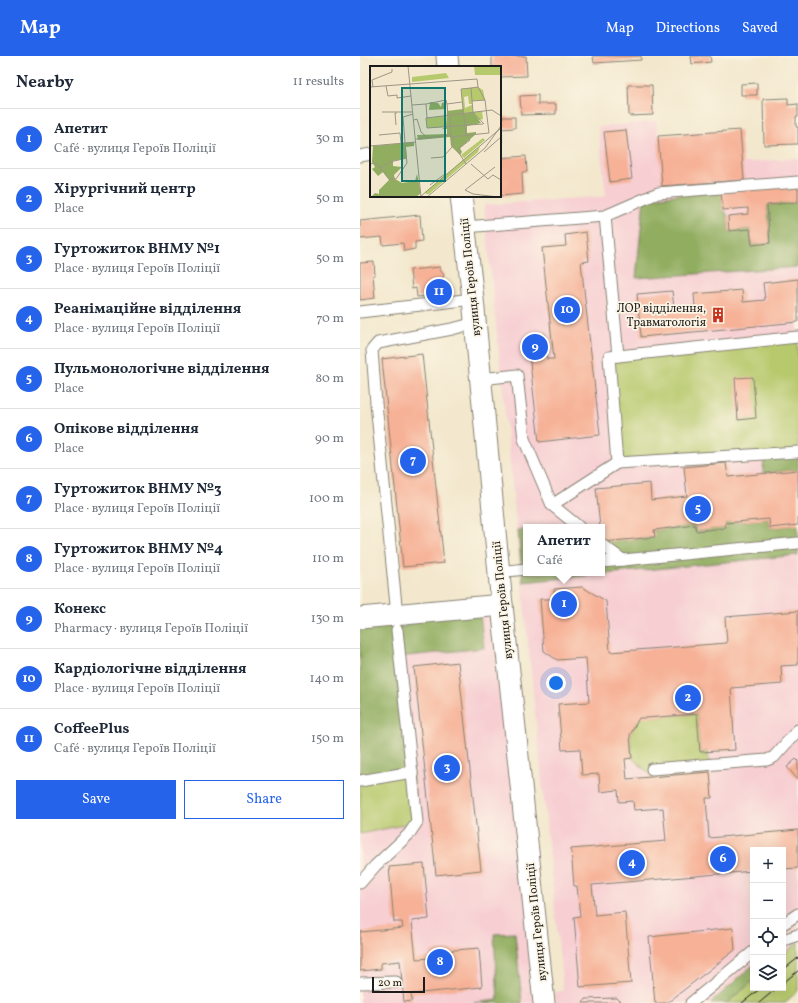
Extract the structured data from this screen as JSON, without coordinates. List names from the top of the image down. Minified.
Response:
{"streets":{"street":["вулиця Героїв Поліції"]},"places":{"building":["ЛОР відділення, Травматологія"]},"scale_bar":"20 m","page":{"header":"Map","nav":["Map","Directions","Saved"],"heading":["Nearby","11 results"],"list":[{"mark":"1","name":"Апетит","note":"Café · вулиця Героїв Поліції","value":"30 m"},{"mark":"2","name":"Хірургічний центр","note":"Place","value":"50 m"},{"mark":"3","name":"Гуртожиток ВНМУ №1","note":"Place · вулиця Героїв Поліції","value":"50 m"},{"mark":"4","name":"Реанімаційне відділення","note":"Place · вулиця Героїв Поліції","value":"70 m"},{"mark":"5","name":"Пульмонологічне відділення","note":"Place","value":"80 m"},{"mark":"6","name":"Опікове відділення","note":"Place","value":"90 m"},{"mark":"7","name":"Гуртожиток ВНМУ №3","note":"Place · вулиця Героїв Поліції","value":"100 m"},{"mark":"8","name":"Гуртожиток ВНМУ №4","note":"Place · вулиця Героїв Поліції","value":"110 m"},{"mark":"9","name":"Конекс","note":"Pharmacy · вулиця Героїв Поліції","value":"130 m"},{"mark":"10","name":"Кардіологічне відділення","note":"Place · вулиця Героїв Поліції","value":"140 m"},{"mark":"11","name":"CoffeePlus","note":"Café · вулиця Героїв Поліції","value":"150 m"}],"pins":["11","10","9","7","5","1","2","3","6","4","8"],"popup":["Апетит","Café"],"buttons":["Save","Share"],"map_buttons":["+","−"],"scale":"20 m"}}
